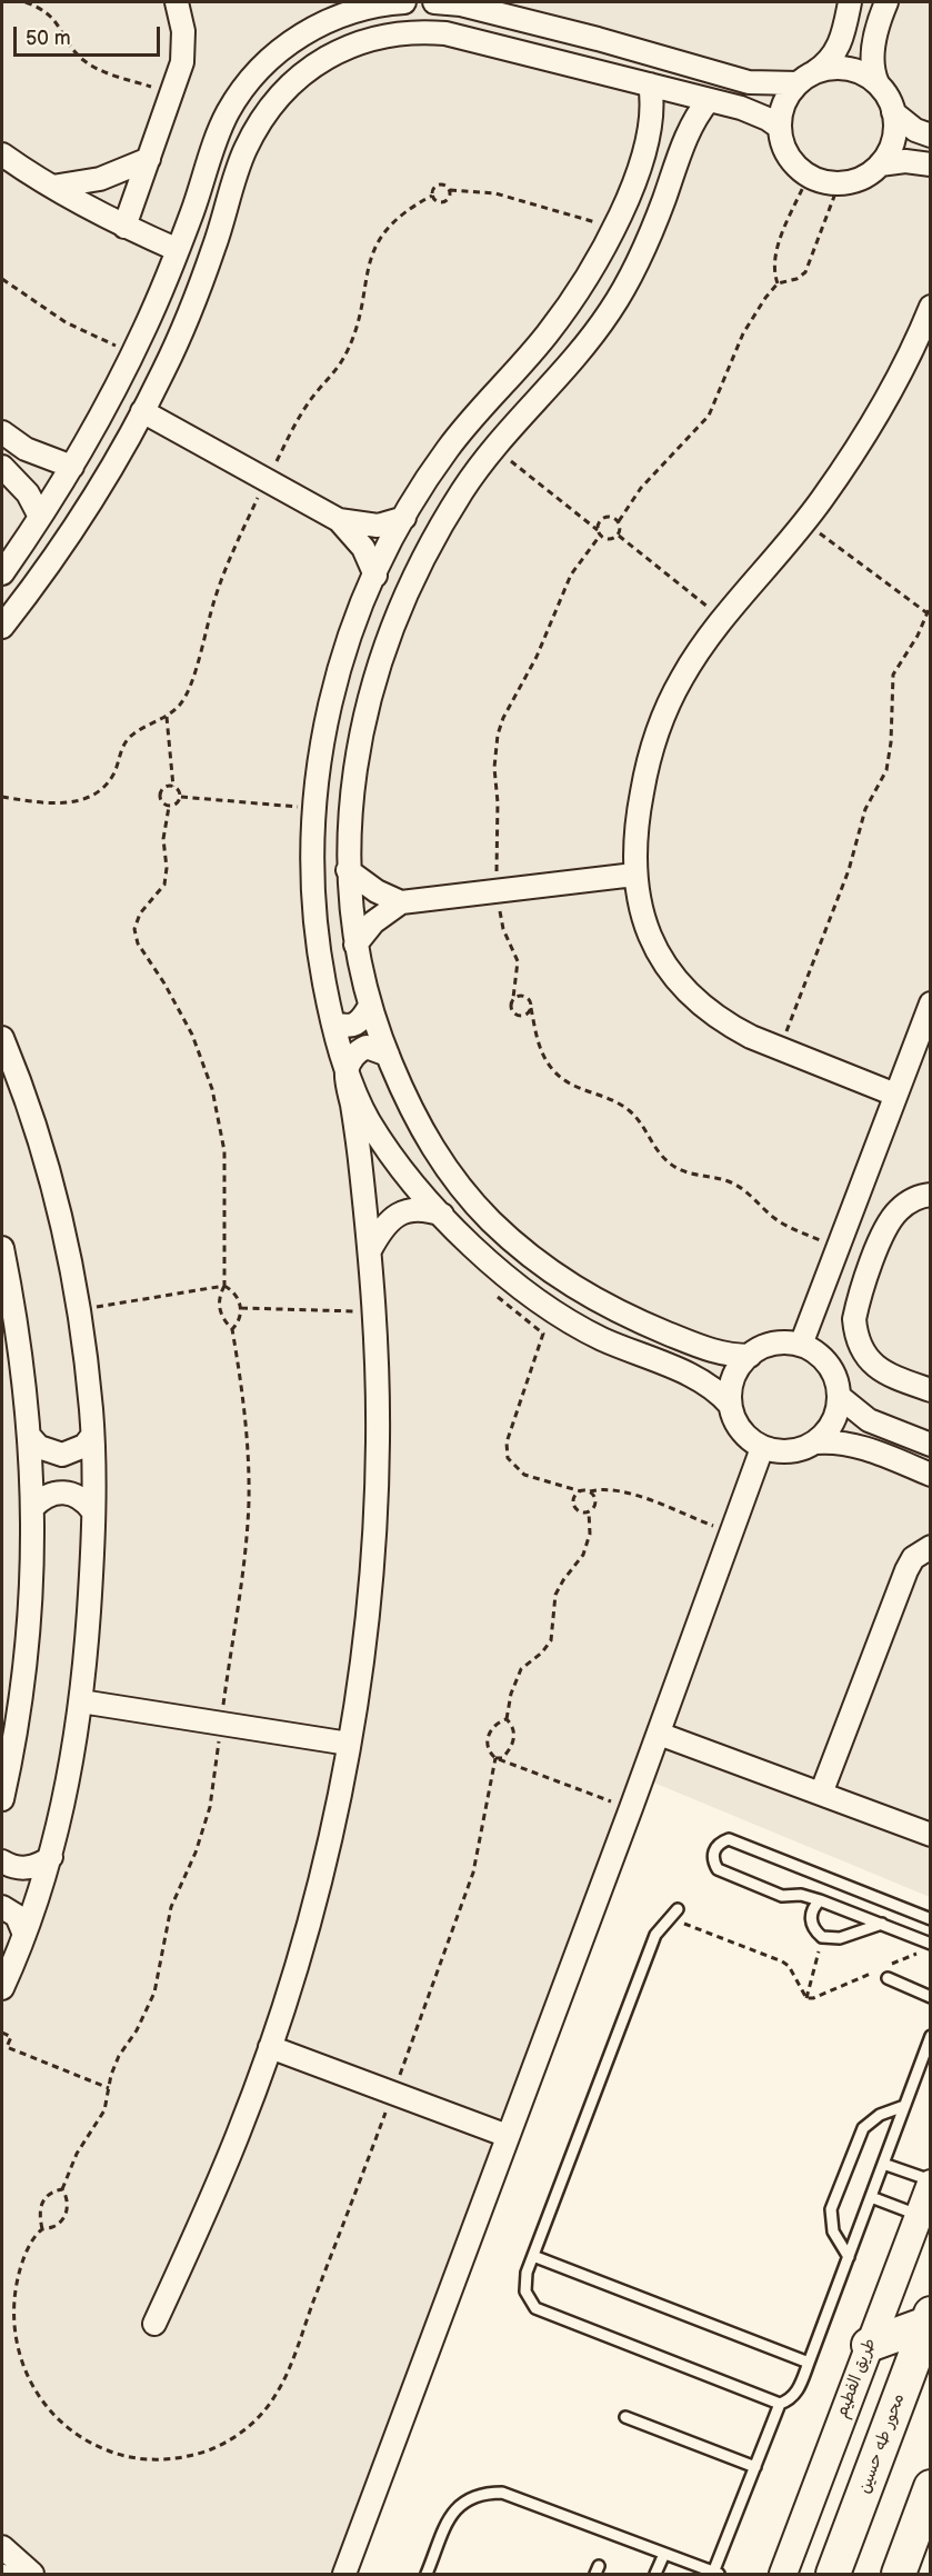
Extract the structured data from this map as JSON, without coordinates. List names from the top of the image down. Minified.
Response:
{"streets":{"main road":["محور طه حسين"],"street":["طريق الفطيم"]},"scale_bar":"50 m"}
